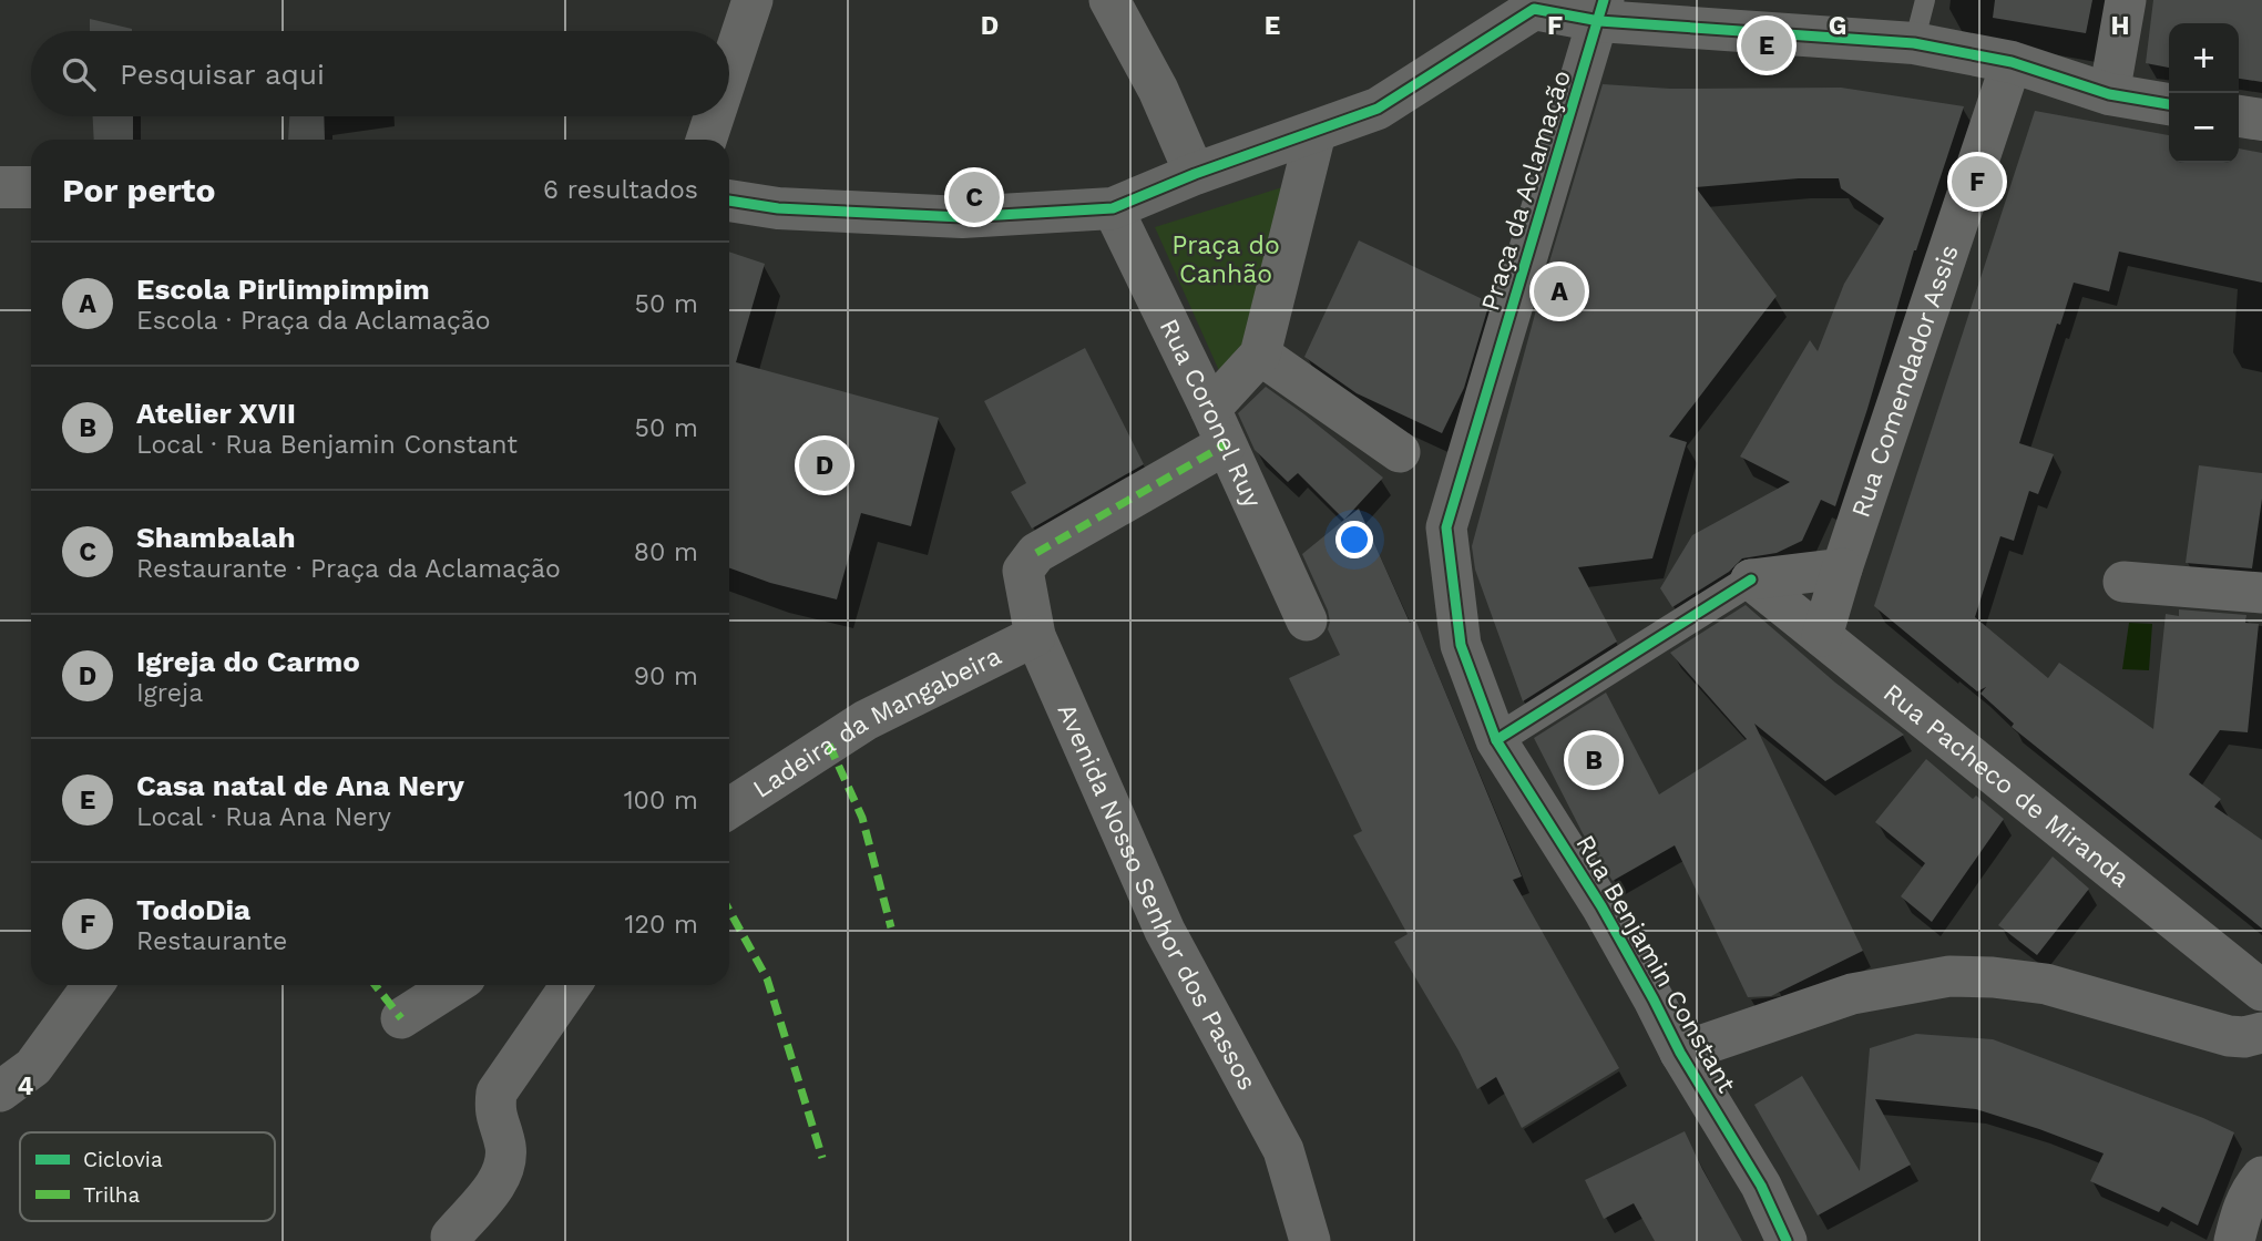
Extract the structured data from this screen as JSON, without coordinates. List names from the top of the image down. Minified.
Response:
{"streets":{"street":["Praça da Aclamação","Rua Comendador Assis","Rua Coronel Ruy","Ladeira da Mangabeira","Rua Pacheco de Miranda","Avenida Nosso Senhor dos Passos","Rua Benjamin Constant"]},"crossings":[["Praça da Aclamação","Rua Benjamin Constant"],["Rua Comendador Assis","Rua Pacheco de Miranda"],["Rua Coronel Ruy","Avenida Nosso Senhor dos Passos"],["Ladeira da Mangabeira","Avenida Nosso Senhor dos Passos"]],"parks":["Praça do Canhão"],"legend":["Ciclovia","Trilha"],"page":{"pins":["E","F","C","A","D","B"],"map_buttons":["+","−"],"search":"Pesquisar aqui","heading":["Por perto","6 resultados"],"list":[{"mark":"A","name":"Escola Pirlimpimpim","note":"Escola · Praça da Aclamação","value":"50 m"},{"mark":"B","name":"Atelier XVII","note":"Local · Rua Benjamin Constant","value":"50 m"},{"mark":"C","name":"Shambalah","note":"Restaurante · Praça da Aclamação","value":"80 m"},{"mark":"D","name":"Igreja do Carmo","note":"Igreja","value":"90 m"},{"mark":"E","name":"Casa natal de Ana Nery","note":"Local · Rua Ana Nery","value":"100 m"},{"mark":"F","name":"TodoDia","note":"Restaurante","value":"120 m"}]},"grid":{"columns":["D","E","F","G","H"],"rows":["4"]}}
